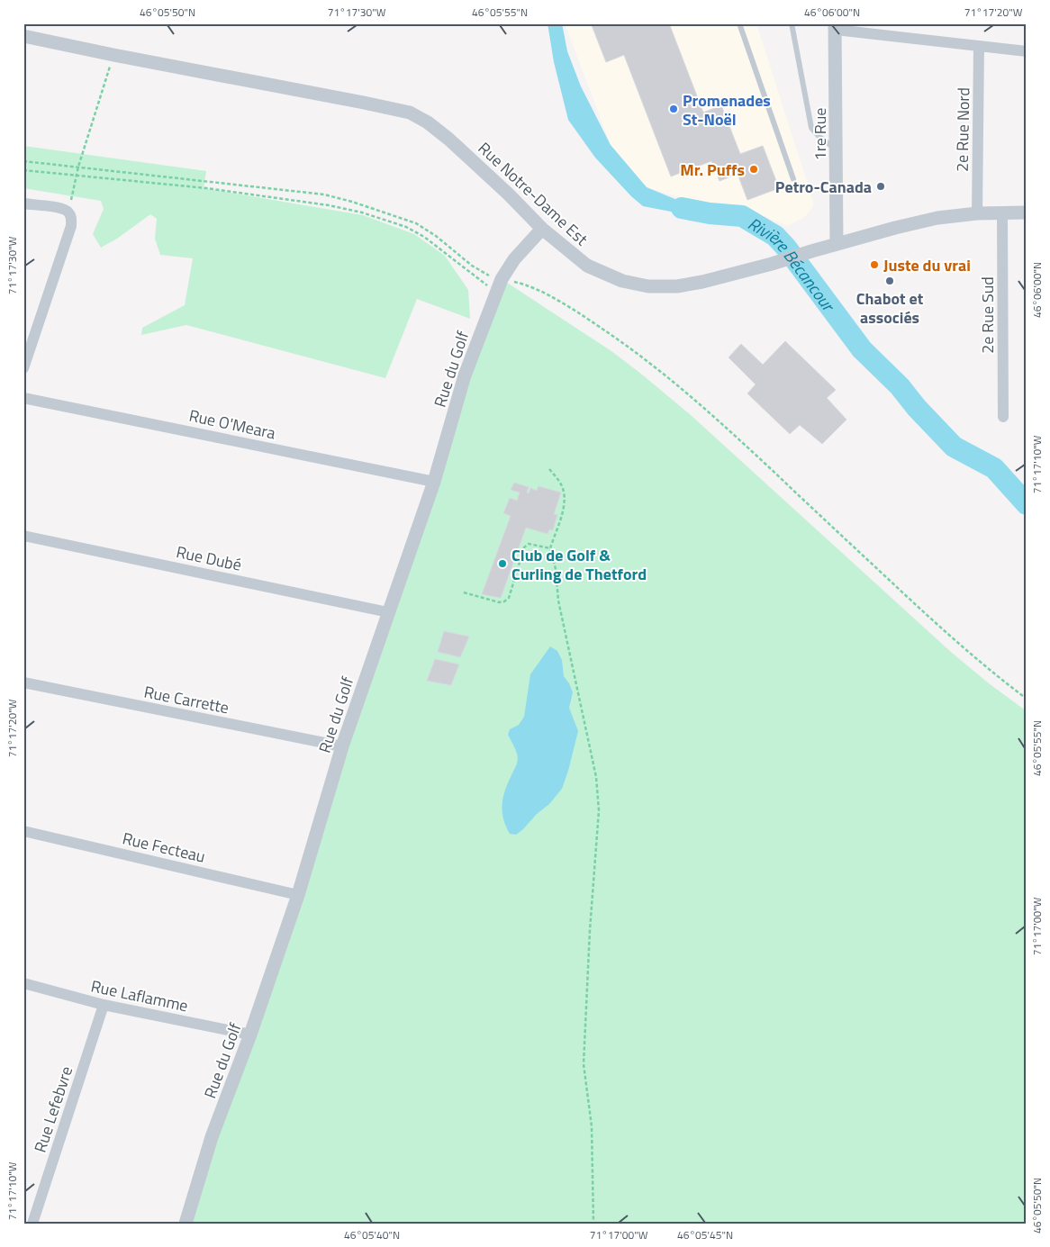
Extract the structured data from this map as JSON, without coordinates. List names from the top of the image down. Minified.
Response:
{"streets":{"street":["2e Rue Nord","1re Rue","Rue Notre-Dame Est","2e Rue Sud","Rue du Golf","Rue O'Meara","Rue Dubé","Rue Carrette","Rue Fecteau","Rue Laflamme","Rue Lefebvre"]},"crossings":[["2e Rue Nord","Rue Notre-Dame Est"],["1re Rue","Rue Notre-Dame Est"],["Rue Notre-Dame Est","2e Rue Sud"],["Rue Notre-Dame Est","Rue du Golf"],["Rue du Golf","Rue O'Meara"],["Rue du Golf","Rue Dubé"],["Rue du Golf","Rue Carrette"],["Rue du Golf","Rue Fecteau"],["Rue du Golf","Rue Laflamme"],["Rue Laflamme","Rue Lefebvre"]],"water":["Rivière Bécancour"],"places":["Promenades St-Noël","Mr. Puffs","Petro-Canada","Juste du vrai","Chabot et associés","Club de Golf & Curling de Thetford"],"coordinates":["46°05'50\"N","71°17'30\"W","46°05'55\"N","46°06'00\"N","71°17'20\"W","71°17'10\"W","71°17'00\"W","46°05'40\"N","46°05'45\"N"]}
